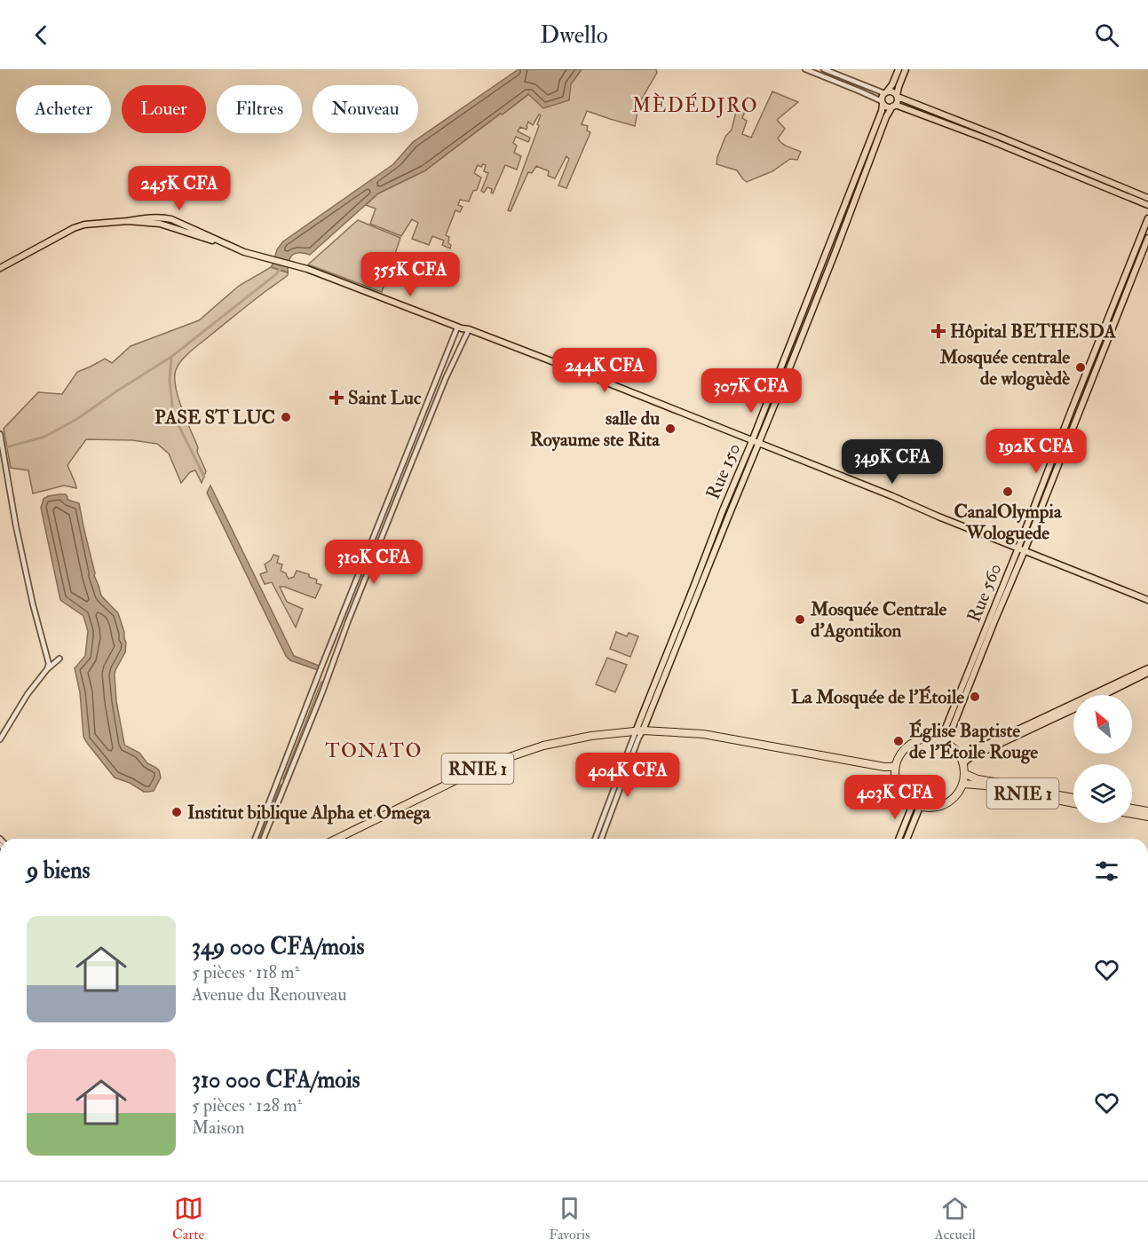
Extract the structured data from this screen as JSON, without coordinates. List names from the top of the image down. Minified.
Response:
{"streets":{"highway":["RNIE 1"],"main road":["Rue 150","Rue 560"]},"crossings":[["Rue 150","RNIE 1"],["Rue 560","RNIE 1"]],"districts":["MÈDÉDJRO","TONATO"],"places":{"health":["Hôpital BETHESDA","Saint Luc"],"other":["Mosquée centrale de wloguèdè","PASE ST LUC","salle du Royaume ste Rita","CanalOlympia Wologuede","Mosquée Centrale d'Agontikon","La Mosquée de l'Étoile","Église Baptiste de l'Étoile Rouge","Institut biblique Alpha et Omega"]},"north":"top left","page":{"header":"Dwello","chip":["Acheter","Louer","Filtres","Nouveau"],"price":["245K CFA","355K CFA","244K CFA","307K CFA","192K CFA","349K CFA","310K CFA","404K CFA","403K CFA"],"heading":"9 biens","list":[{"name":"349 000 CFA/mois","note":"5 pièces · 118 m² · Avenue du Renouveau"},{"name":"310 000 CFA/mois","note":"5 pièces · 128 m² · Maison"}],"tabs":["Carte","Favoris","Accueil"]}}
